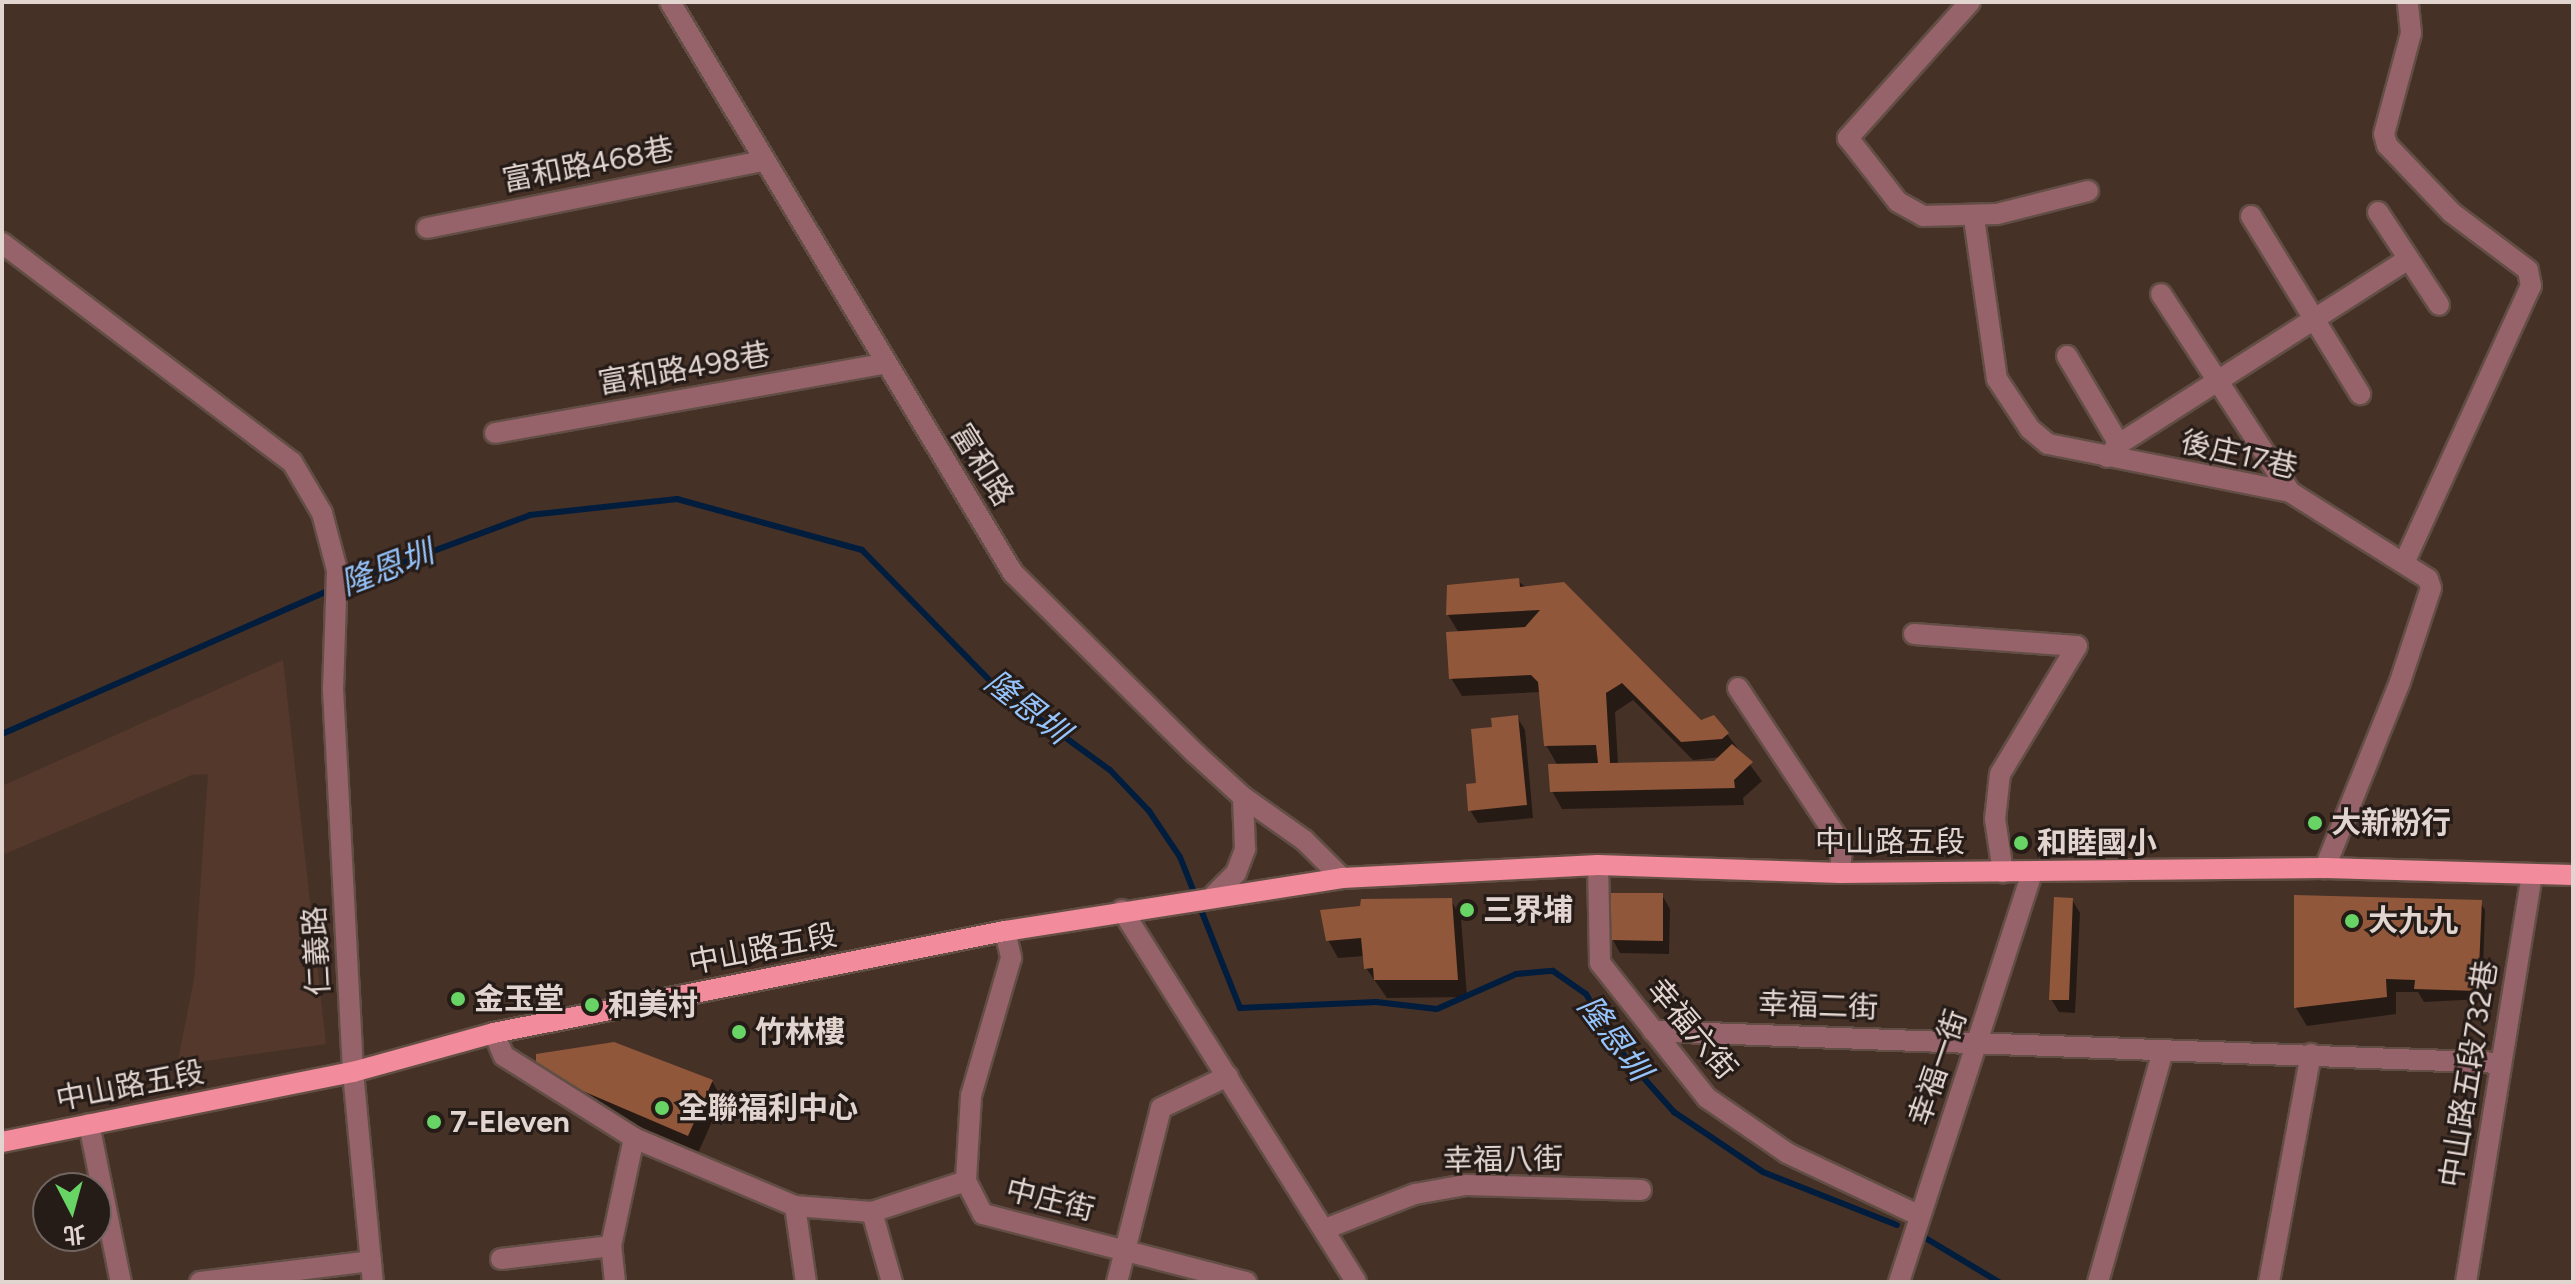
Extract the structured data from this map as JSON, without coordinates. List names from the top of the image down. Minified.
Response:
{"streets":{"main road":["中山路五段"],"street":["富和路468巷","富和路498巷","後庄17巷","富和路","仁義路","幸福二街","幸福六街","幸福一街","中山路五段732巷","幸福八街","中庄街"]},"crossings":[["富和路468巷","富和路"],["富和路498巷","富和路"],["後庄17巷","中山路五段"],["富和路","中山路五段"],["中山路五段","仁義路"],["中山路五段","幸福六街"],["中山路五段","幸福一街"],["中山路五段","中山路五段732巷"],["中山路五段","中庄街"],["幸福二街","幸福六街"],["幸福二街","幸福一街"],["幸福二街","中山路五段732巷"],["幸福六街","幸福一街"]],"water":["隆恩圳"],"places":["大新粉行","和睦國小","三界埔","大九九","金玉堂","和美村","竹林樓","全聯福利中心","7-Eleven"],"north":"bottom"}
